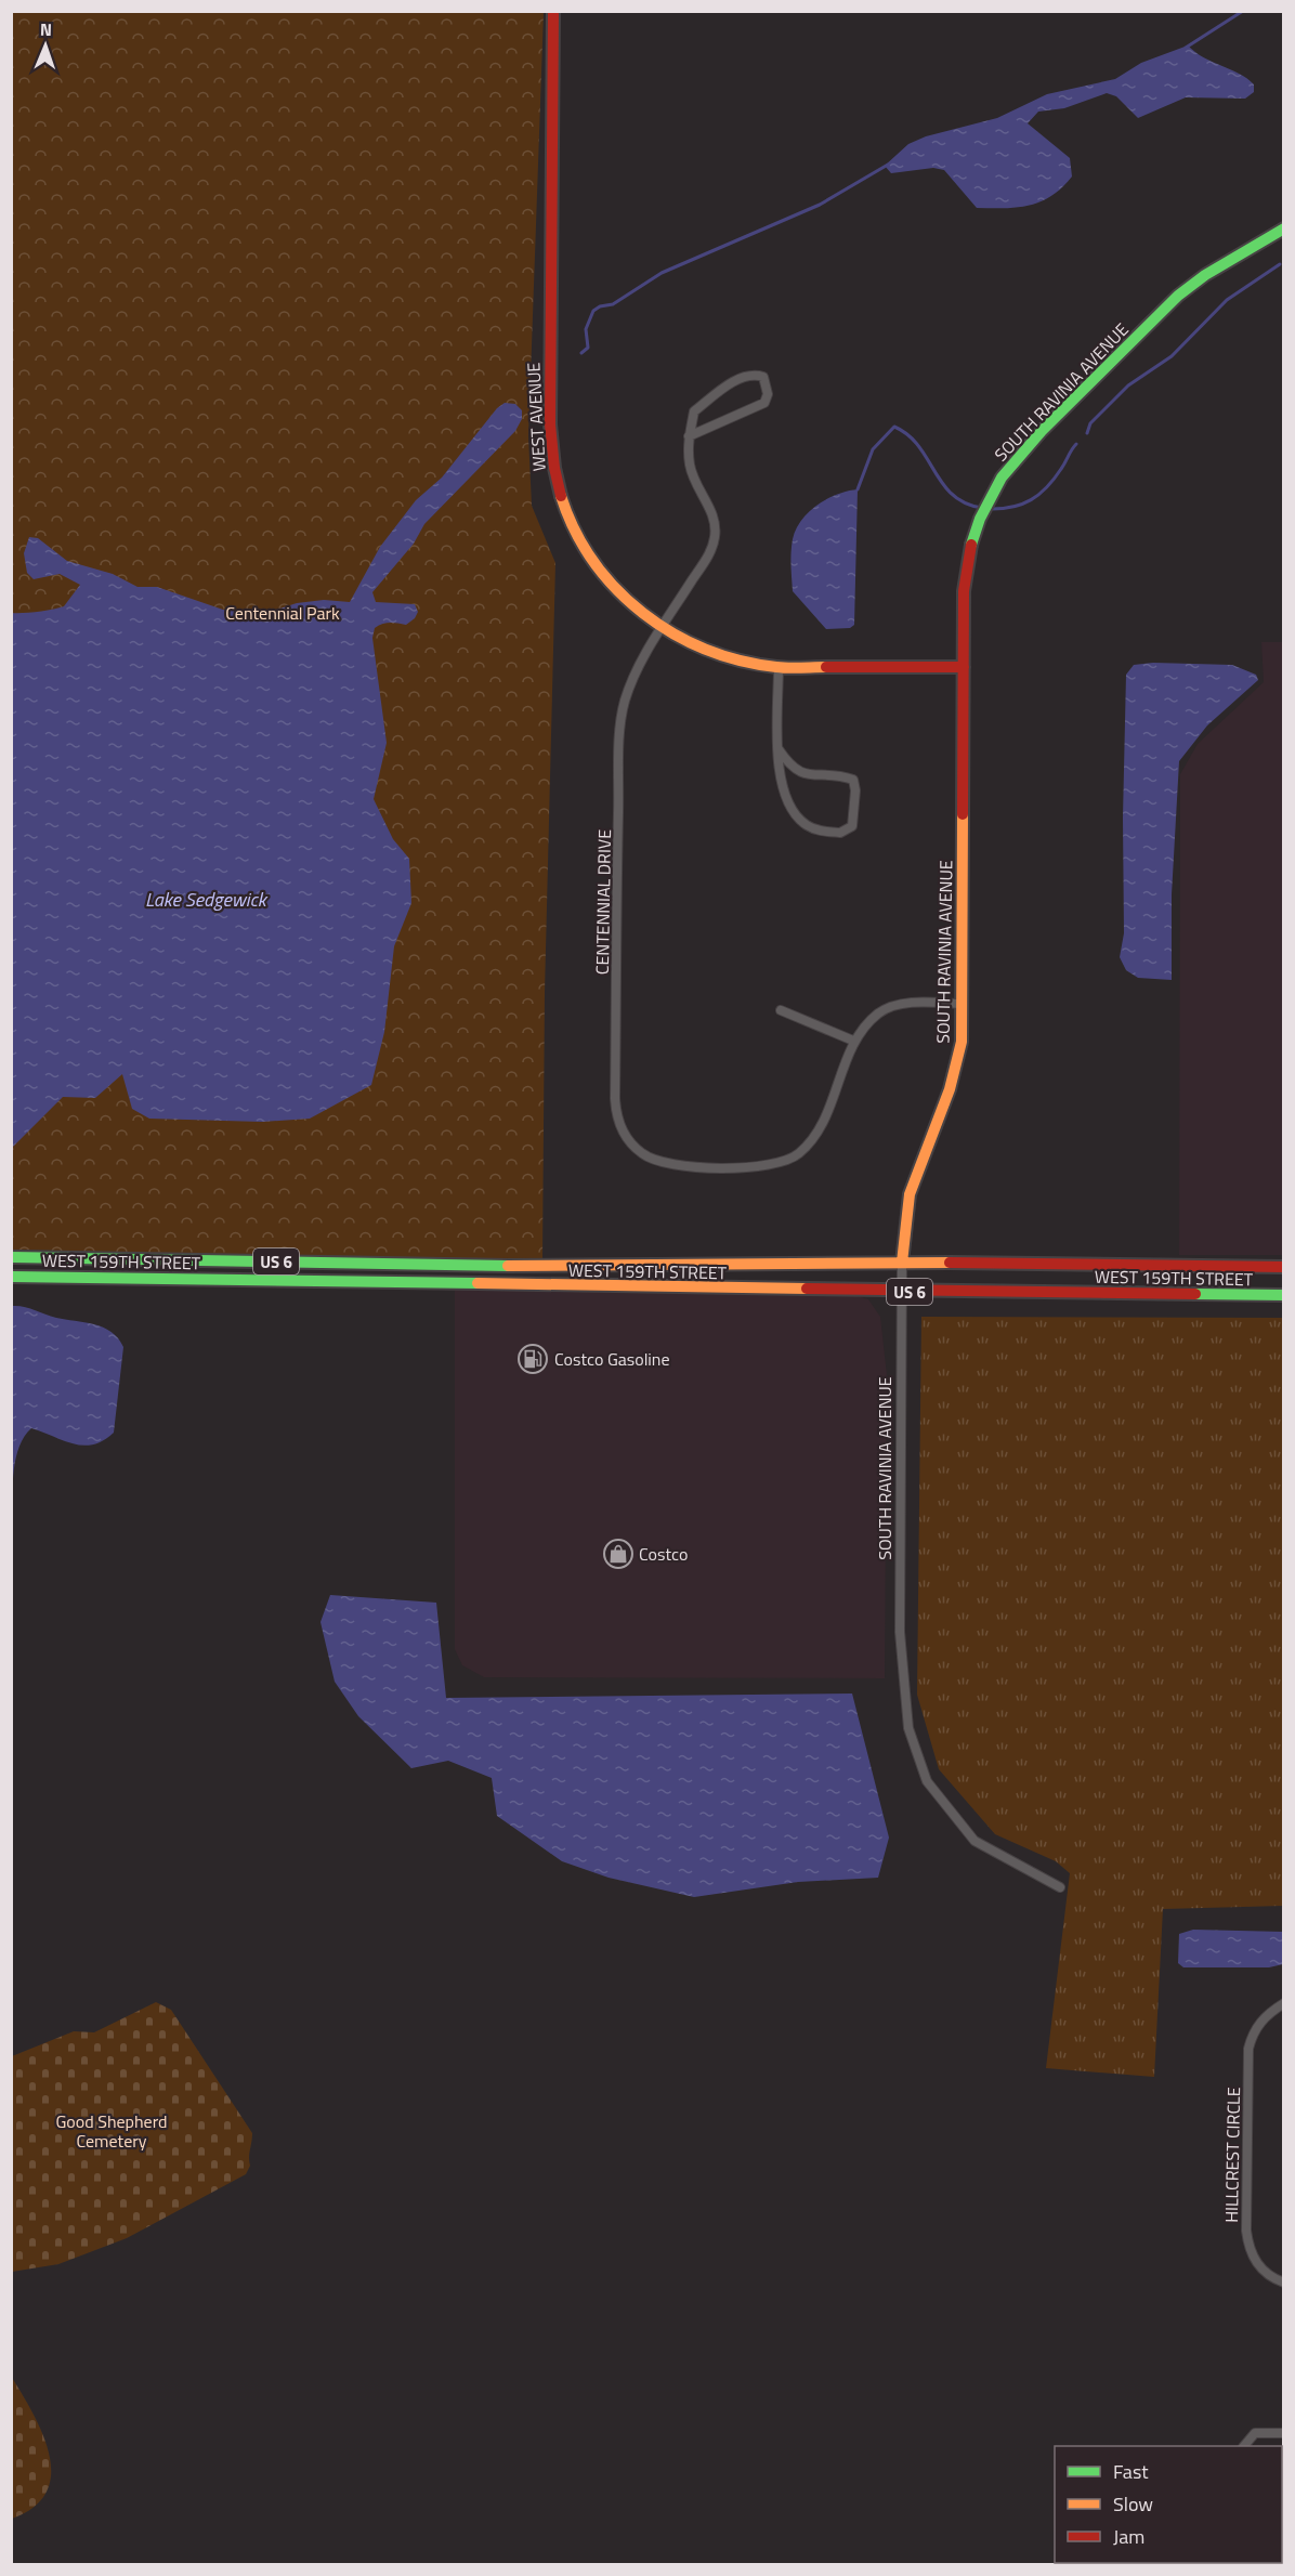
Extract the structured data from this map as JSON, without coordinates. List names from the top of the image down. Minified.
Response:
{"streets":{"main road":["SOUTH RAVINIA AVENUE","WEST AVENUE","WEST 159TH STREET","US 6"],"street":["CENTENNIAL DRIVE","HILLCREST CIRCLE"]},"crossings":[["SOUTH RAVINIA AVENUE","WEST AVENUE"],["SOUTH RAVINIA AVENUE","WEST 159TH STREET"],["WEST AVENUE","CENTENNIAL DRIVE"]],"water":["Lake Sedgewick"],"parks":["Centennial Park","Good Shepherd Cemetery"],"places":{"fuel station":["Costco Gasoline"],"shop":["Costco"]},"legend":["Fast","Slow","Jam"],"north":"top"}
